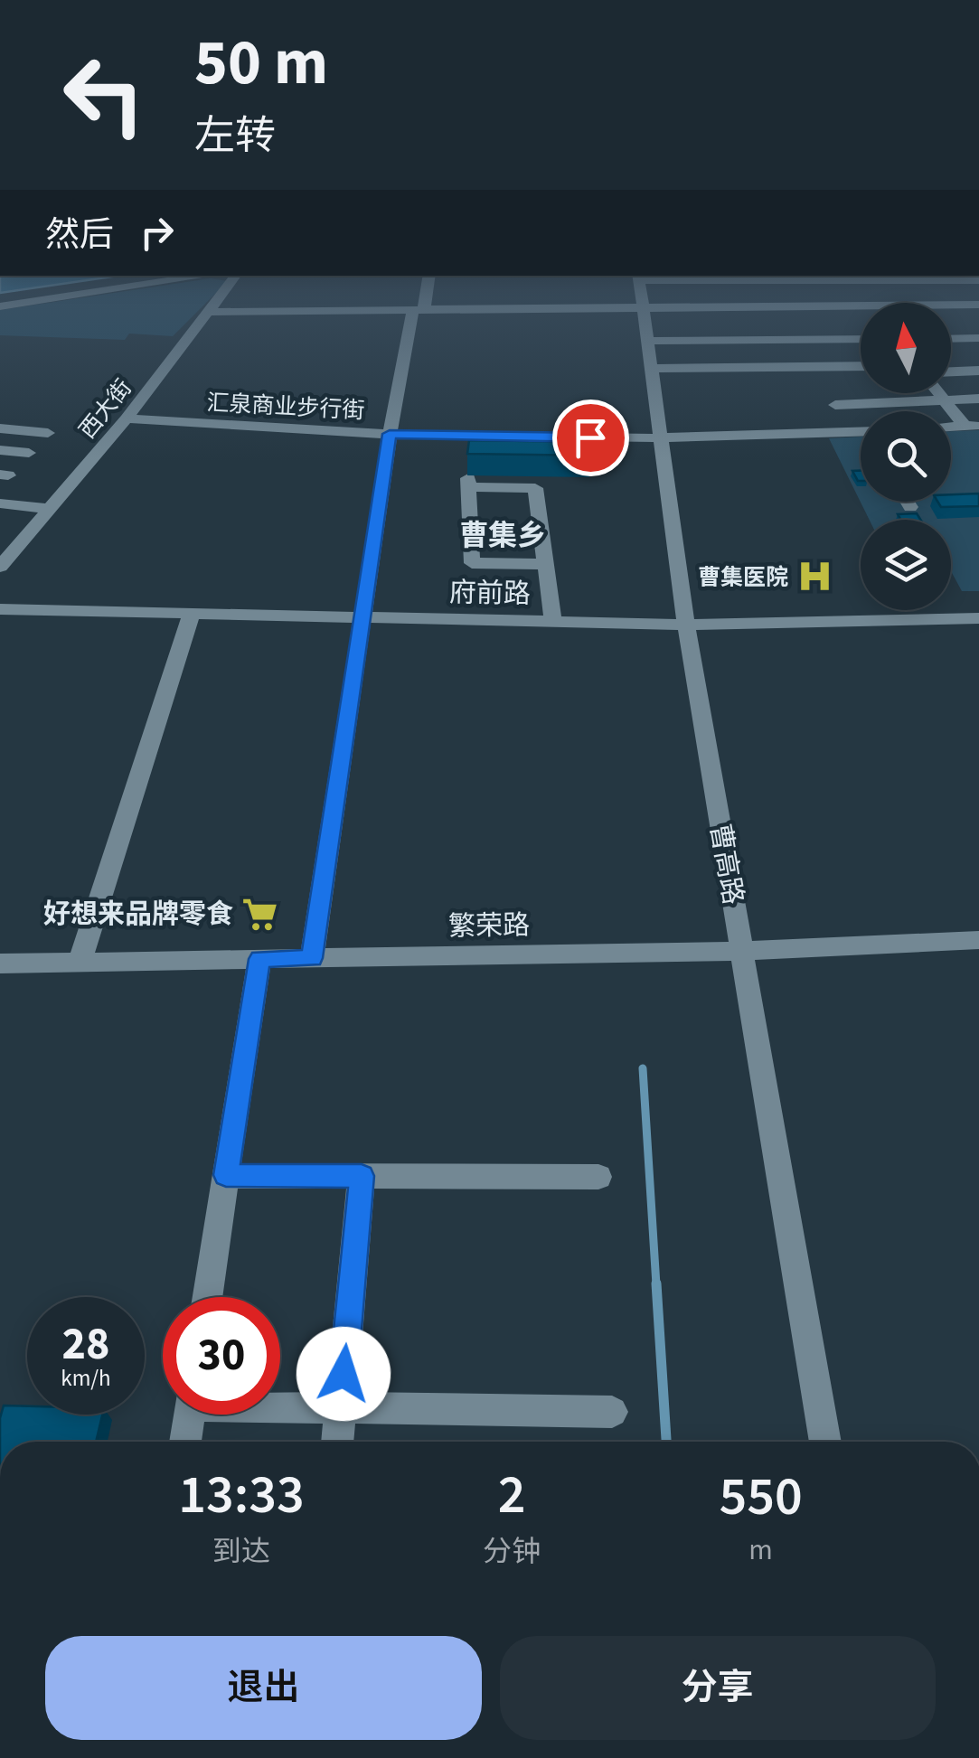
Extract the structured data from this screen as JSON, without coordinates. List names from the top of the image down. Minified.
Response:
{"streets":{"street":["汇泉商业步行街","西大街","府前路","曹高路","繁荣路"]},"crossings":[["汇泉商业步行街","西大街"],["汇泉商业步行街","曹高路"],["府前路","曹高路"],["曹高路","繁荣路"]],"districts":["曹集乡"],"places":{"hospital":["曹集医院"],"supermarket":["好想来品牌零食"]},"north":"top","page":{"turn":["50 m","左转"],"then":"然后","speed":"28 km/h","limit":"30","eta":["13:33","到达","2","分钟","550","m"],"buttons":["退出","分享"]}}
